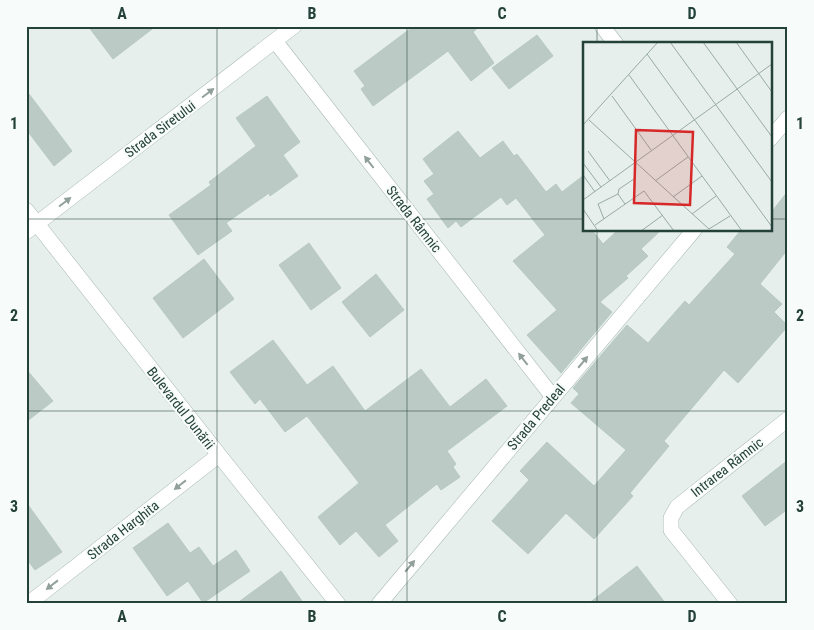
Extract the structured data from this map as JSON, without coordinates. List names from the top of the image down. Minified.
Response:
{"streets":{"street":["Strada Siretului","Strada Râmnic","Bulevardul Dunării","Strada Predeal","Intrarea Râmnic","Strada Harghita"]},"crossings":[["Strada Siretului","Strada Râmnic"],["Strada Siretului","Bulevardul Dunării"],["Strada Râmnic","Strada Predeal"],["Bulevardul Dunării","Strada Harghita"]],"one_way":["Strada Siretului","Strada Râmnic","Strada Predeal","Strada Harghita"],"grid":{"columns":["A","B","C","D"],"rows":["1","2","3"]}}
